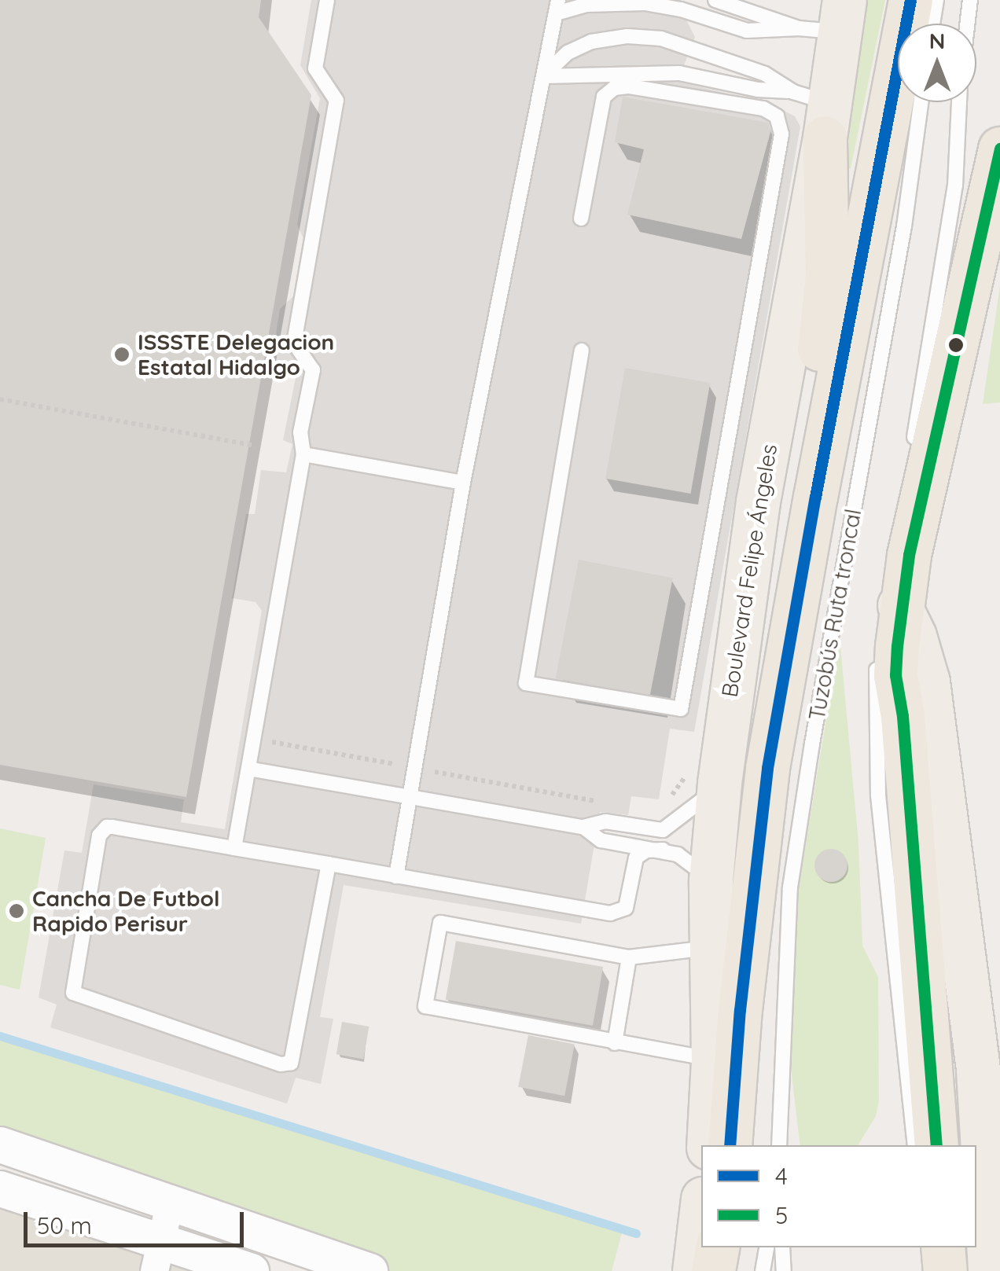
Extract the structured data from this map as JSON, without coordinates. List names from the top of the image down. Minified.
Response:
{"streets":{"main road":["Boulevard Felipe Ángeles"],"lane":["Tuzobús Ruta troncal"]},"places":["ISSSTE Delegacion Estatal Hidalgo","Cancha De Futbol Rapido Perisur"],"lines":["transit line 4","transit line 5"],"legend":["4","5"],"scale_bar":"50 m","north":"top"}
